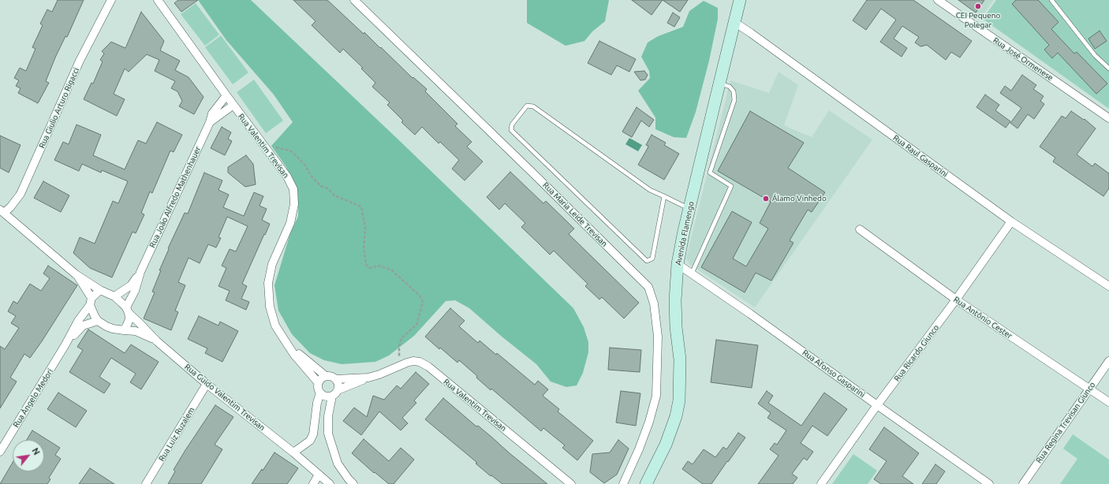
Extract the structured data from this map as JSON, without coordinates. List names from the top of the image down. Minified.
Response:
{"streets":{"street":["Rua José Ormenese","Rua Giulio Arturo Rigacci","Rua Valentim Trevisan","Rua Raul Gasparini","Rua João Alfredo Mathenhauer","Rua Maria Leide Trevisan","Avenida Flamengo","Rua Antônio Cester","Rua Ricardo Giunco","Rua Afonso Gasparini","Rua Guido Valentim Trevisan","Rua Ângelo Medori","Rua Regina Trevisan Giunco","Rua Luiz Ruzalem"]},"crossings":[["Rua Valentim Trevisan","Rua João Alfredo Mathenhauer"],["Rua Raul Gasparini","Avenida Flamengo"],["Rua Raul Gasparini","Rua Ricardo Giunco"],["Rua João Alfredo Mathenhauer","Rua Guido Valentim Trevisan"],["Rua João Alfredo Mathenhauer","Rua Ângelo Medori"],["Avenida Flamengo","Rua Afonso Gasparini"],["Rua Antônio Cester","Rua Ricardo Giunco"],["Rua Antônio Cester","Rua Regina Trevisan Giunco"],["Rua Ricardo Giunco","Rua Afonso Gasparini"],["Rua Guido Valentim Trevisan","Rua Ângelo Medori"],["Rua Guido Valentim Trevisan","Rua Luiz Ruzalem"]],"places":["CEI Pequeno Polegar","Álamo Vinhedo"],"north":"top right"}
